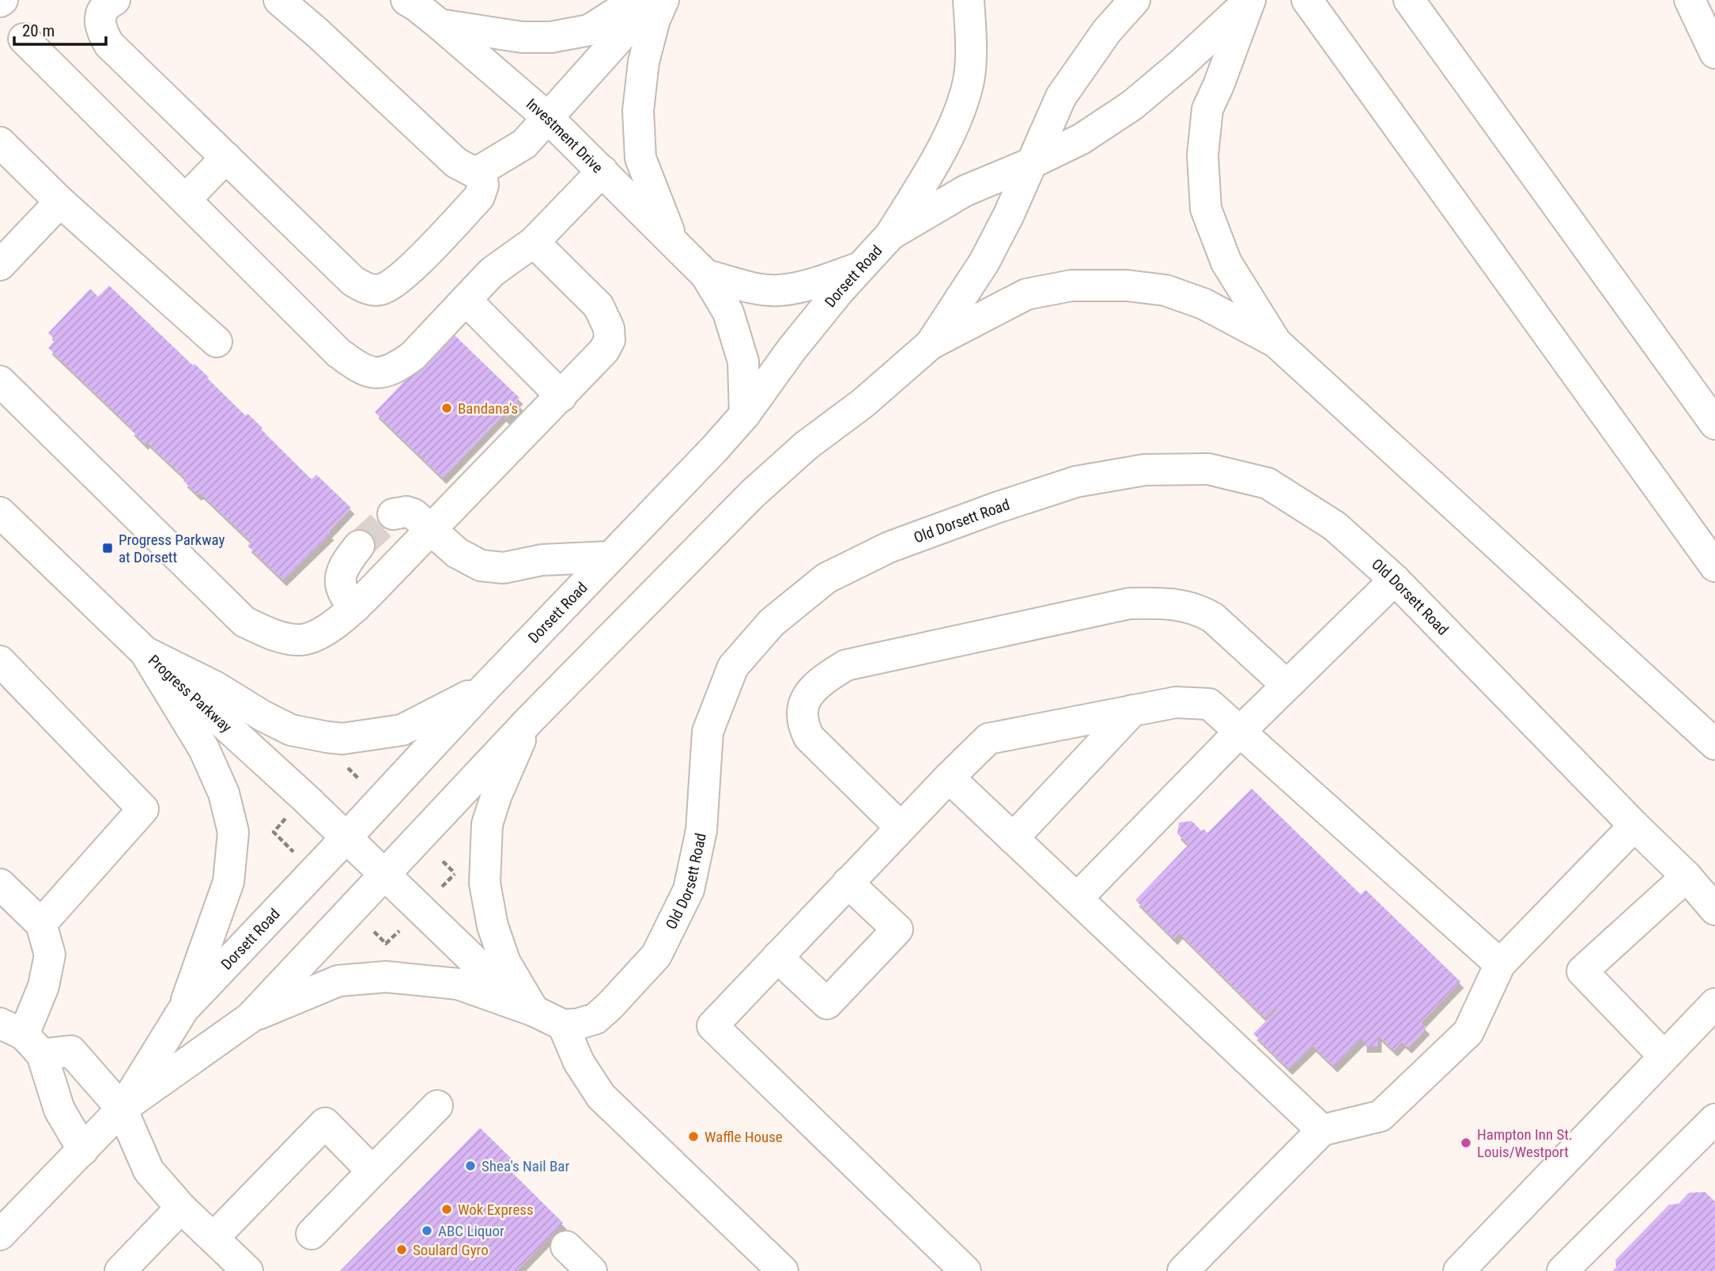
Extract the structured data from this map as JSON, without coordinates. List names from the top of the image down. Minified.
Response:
{"streets":{"main road":["Investment Drive","Dorsett Road","Old Dorsett Road","Progress Parkway"]},"crossings":[["Investment Drive","Dorsett Road"],["Dorsett Road","Progress Parkway"]],"places":{"other":["Bandana's","Waffle House","Hampton Inn St. Louis/Westport","Shea's Nail Bar","Wok Express","ABC Liquor","Soulard Gyro"],"transit":["Progress Parkway at Dorsett"]},"scale_bar":"20 m"}
